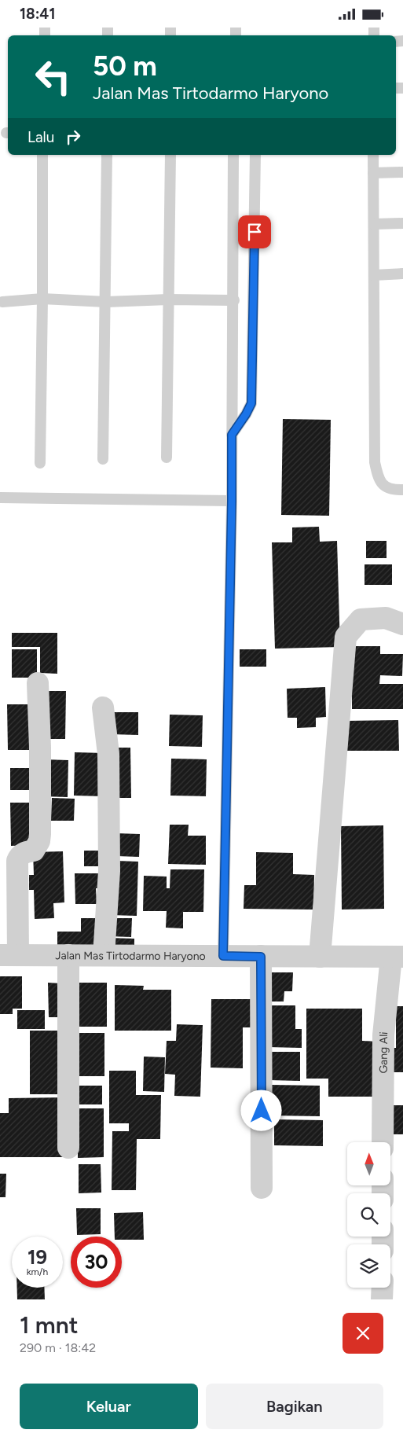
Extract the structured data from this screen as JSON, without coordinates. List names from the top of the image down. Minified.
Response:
{"streets":{"street":["Jalan Mas Tirtodarmo Haryono","Gang Ali"]},"crossings":[["Jalan Mas Tirtodarmo Haryono","Gang Ali"]],"north":"top","page":{"status":"18:41","turn":["50 m","Jalan Mas Tirtodarmo Haryono"],"then":"Lalu","speed":"19 km/h","limit":"30","heading":["1 mnt","290 m · 18:42"],"buttons":["Keluar","Bagikan"]}}
